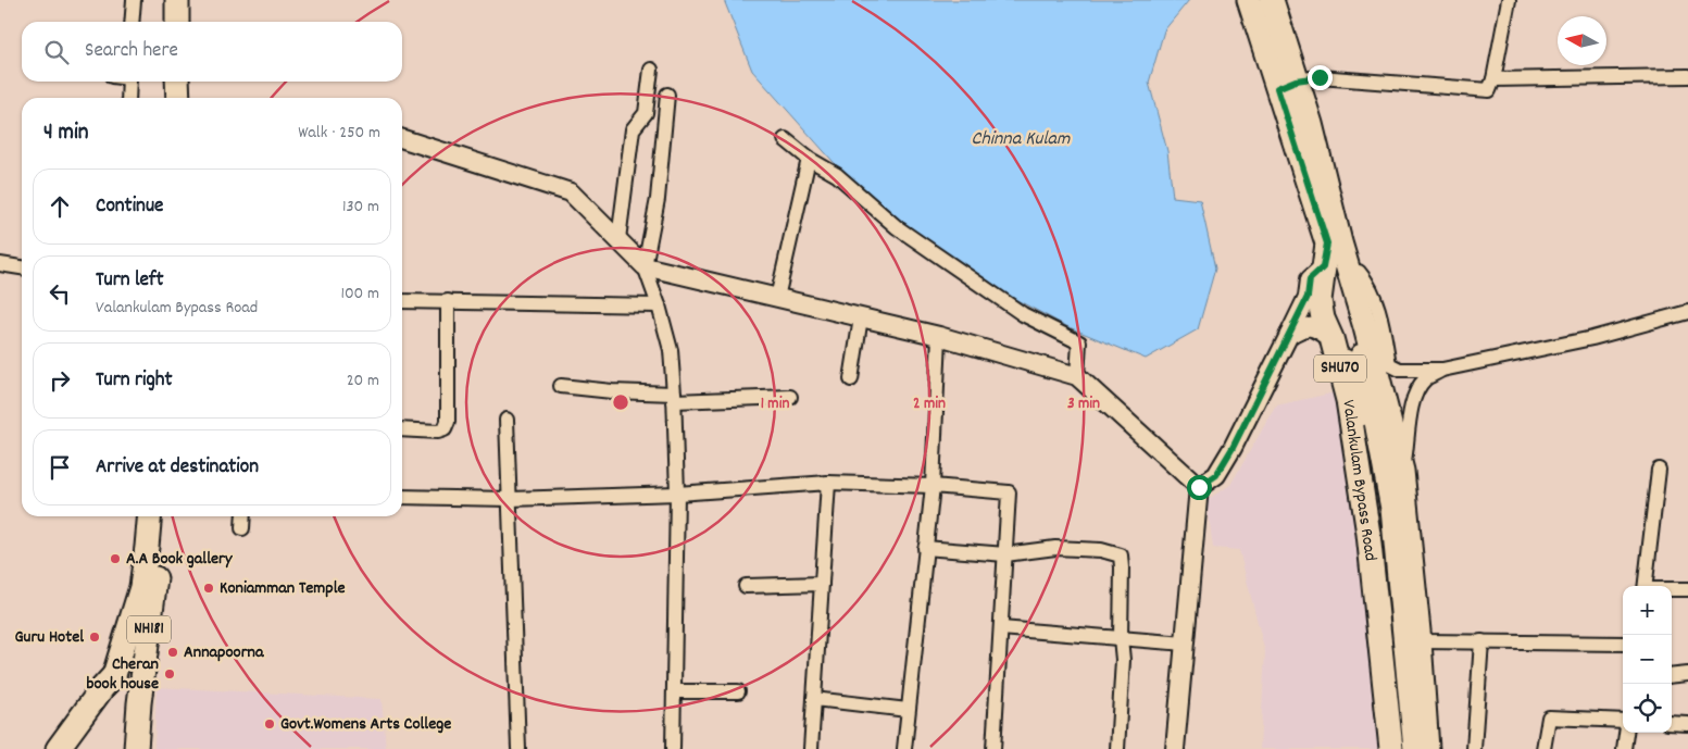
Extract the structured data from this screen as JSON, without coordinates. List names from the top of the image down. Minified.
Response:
{"streets":{"main road":["SHU70","Valankulam Bypass Road","NH181"]},"water":["Chinna Kulam"],"places":["A.A Book gallery","Koniamman Temple","Guru Hotel","Annapoorna","Cheran book house","Govt.Womens Arts College"],"north":"left","page":{"search":"Search here","heading":["4 min","Walk · 250 m"],"list":[["Continue","130 m"],["Turn left","Valankulam Bypass Road","100 m"],["Turn right","20 m"],"Arrive at destination"],"map_buttons":["+","−"]},"rings":["1 min","2 min","3 min"]}
